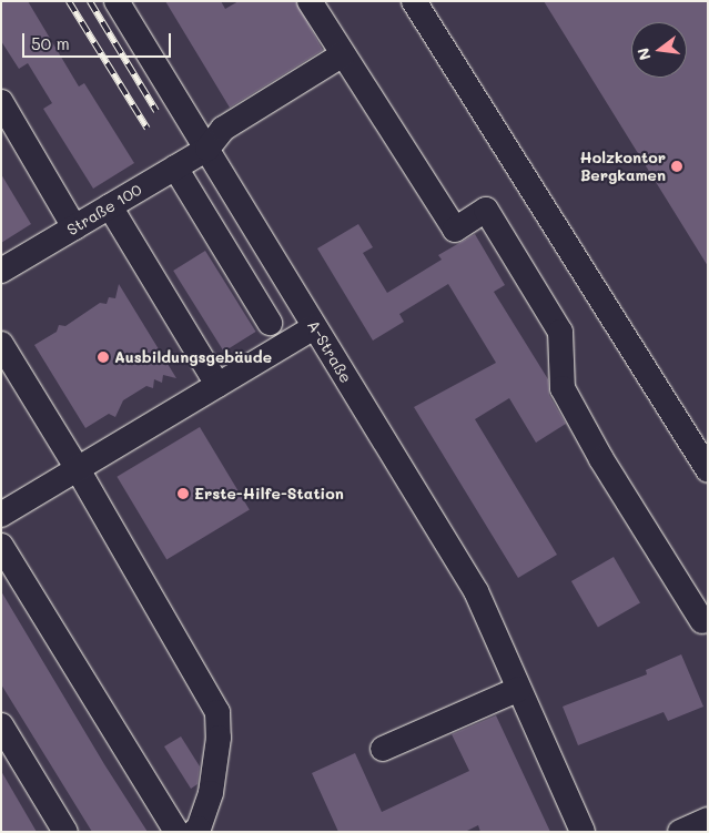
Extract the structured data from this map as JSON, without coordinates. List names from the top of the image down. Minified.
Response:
{"streets":{"street":["Straße 100","A-Straße"]},"crossings":[["Straße 100","A-Straße"]],"places":["Holzkontor Bergkamen","Ausbildungsgebäude","Erste-Hilfe-Station"],"scale_bar":"50 m","north":"left"}
